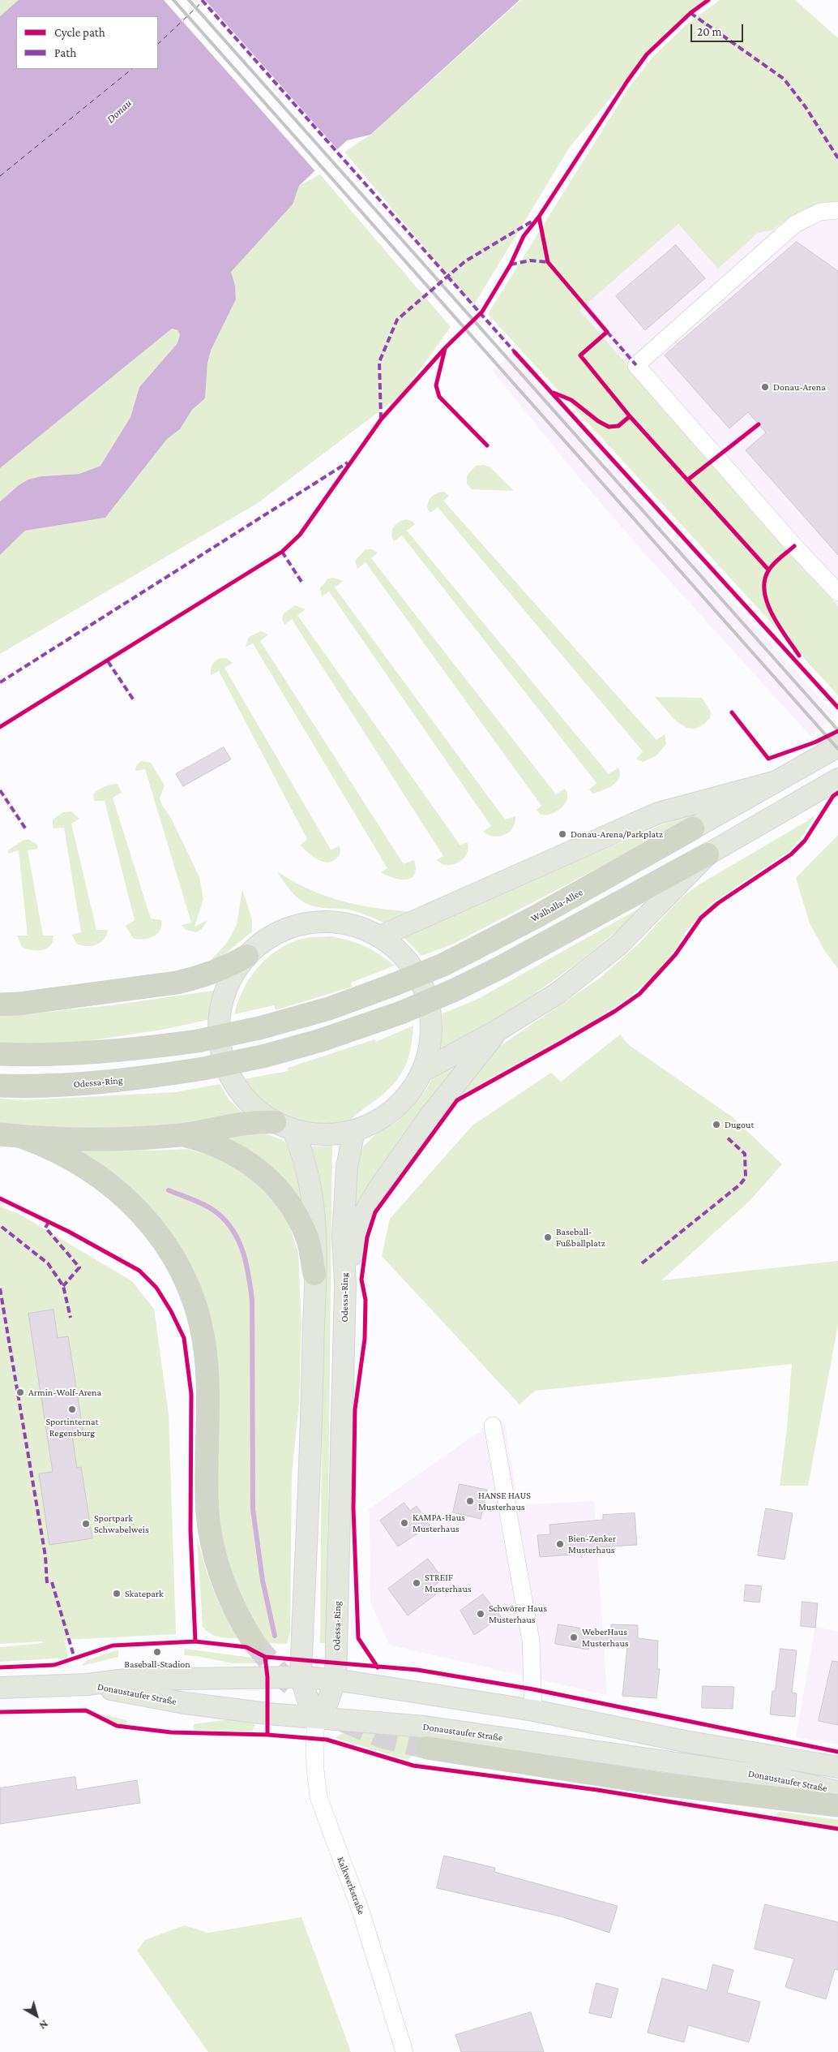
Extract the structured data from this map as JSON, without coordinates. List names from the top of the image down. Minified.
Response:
{"streets":{"highway":["Walhalla-Allee","Odessa-Ring"],"main road":["Donaustaufer Straße"],"street":["Kalkwerkstraße"]},"crossings":[["Odessa-Ring","Donaustaufer Straße"],["Odessa-Ring","Kalkwerkstraße"],["Donaustaufer Straße","Kalkwerkstraße"]],"water":["Donau"],"places":["Donau-Arena","Donau-Arena/Parkplatz","Dugout","Baseball- Fußballplatz","Armin-Wolf-Arena","Sportinternat Regensburg","HANSE HAUS Musterhaus","KAMPA-Haus Musterhaus","Sportpark Schwabelweis","Bien-Zenker Musterhaus","STREIF Musterhaus","Skatepark","Schwörer Haus Musterhaus","WeberHaus Musterhaus","Baseball-Stadion"],"legend":["Cycle path","Path"],"scale_bar":"20 m","north":"bottom right"}
